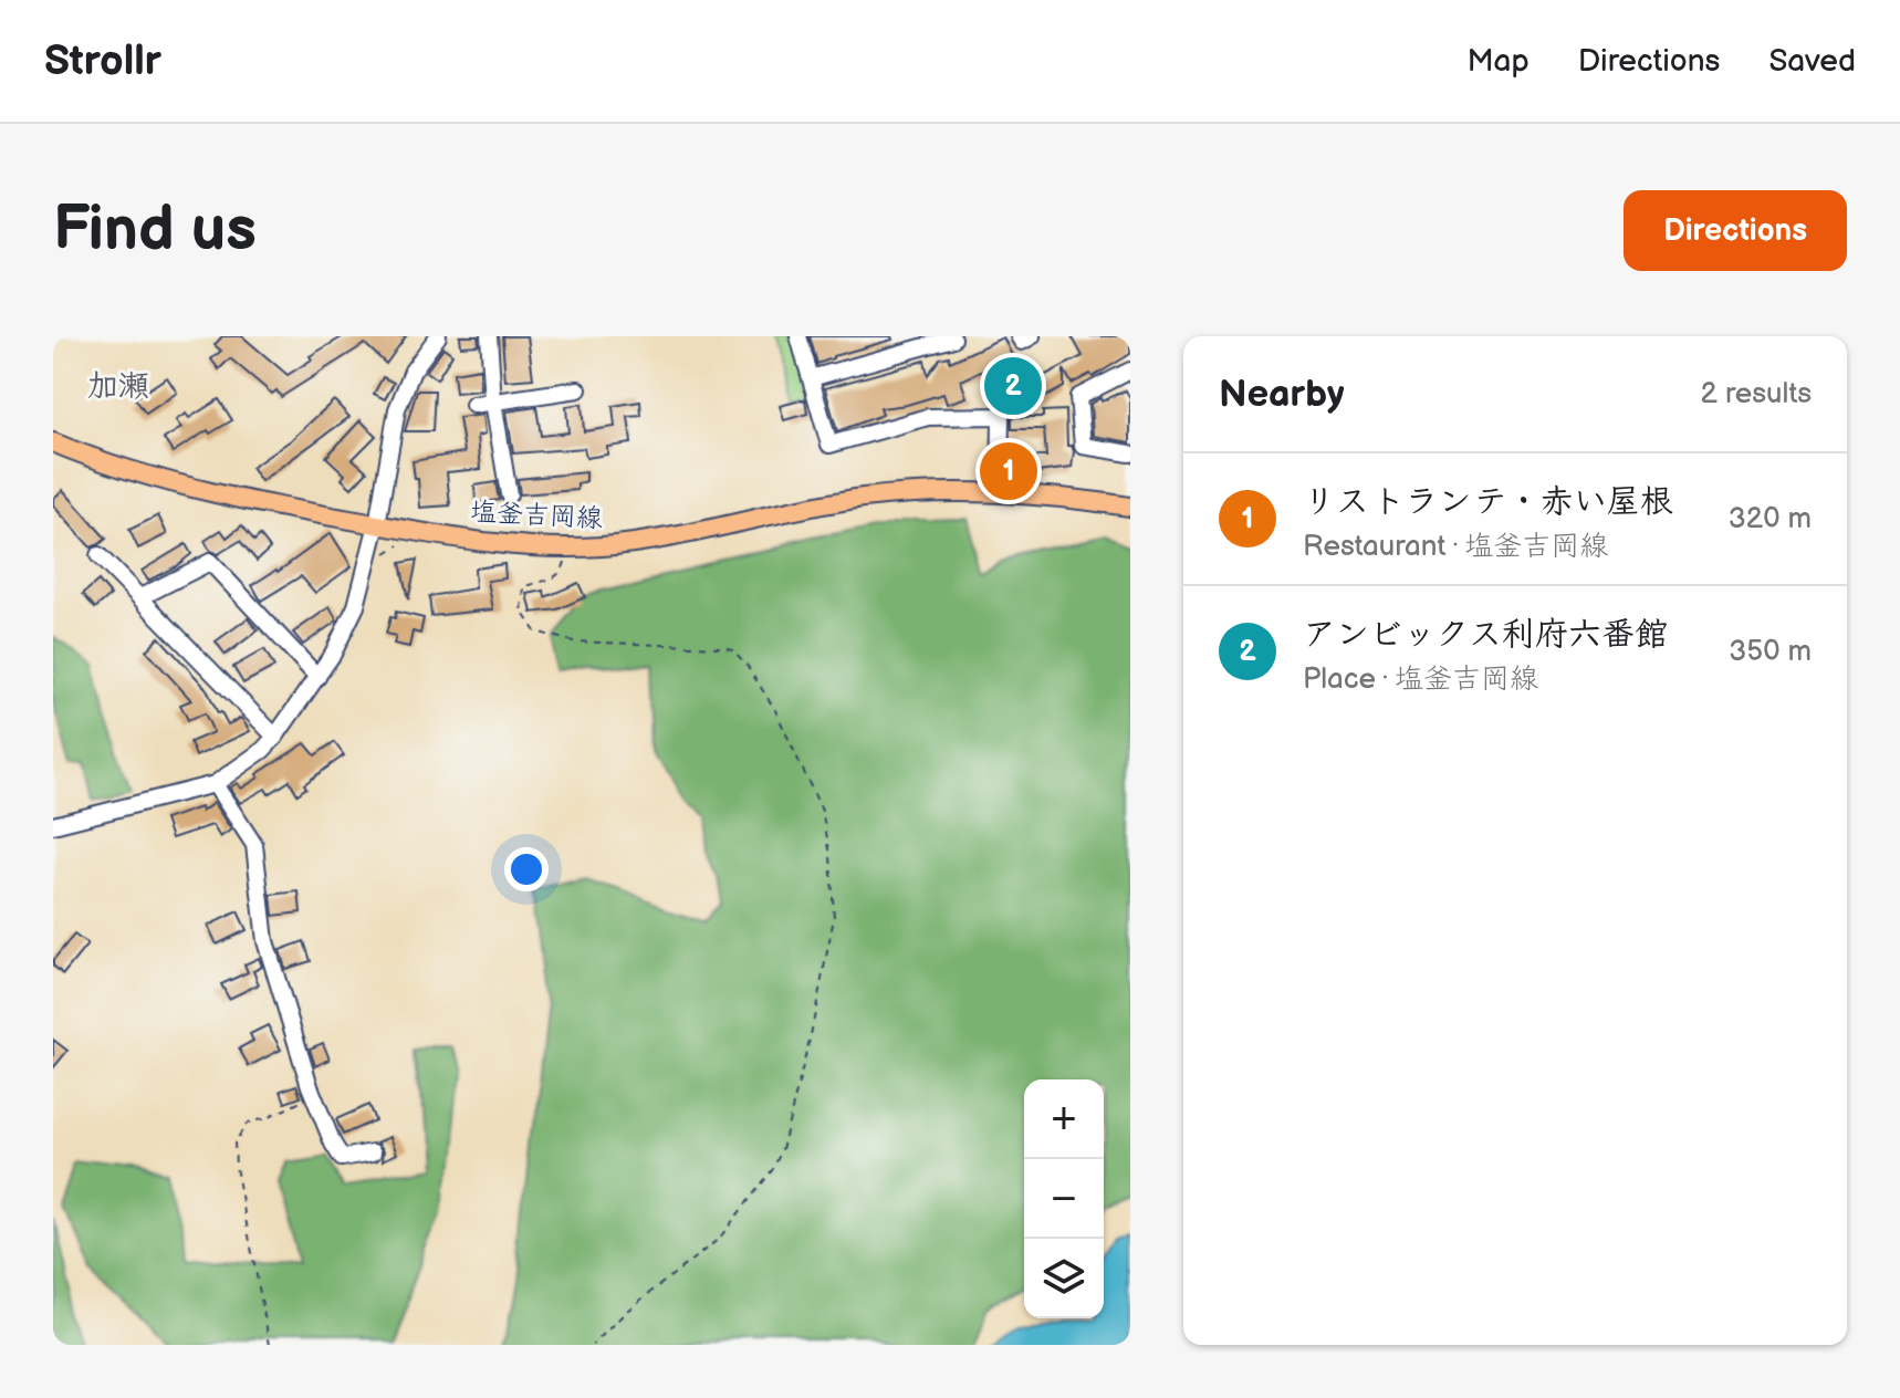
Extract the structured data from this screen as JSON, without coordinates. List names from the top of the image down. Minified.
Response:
{"streets":{"main road":["塩釜吉岡線"]},"districts":["加瀬"],"page":{"header":"Strollr","nav":["Map","Directions","Saved"],"buttons":"Directions","title":"Find us","heading":["Nearby","2 results"],"pins":["2","1"],"list":[{"mark":"1","name":"リストランテ・赤い屋根","note":"Restaurant · 塩釜吉岡線","value":"320 m"},{"mark":"2","name":"アンビックス利府六番館","note":"Place · 塩釜吉岡線","value":"350 m"}],"map_buttons":["+","−"]}}
